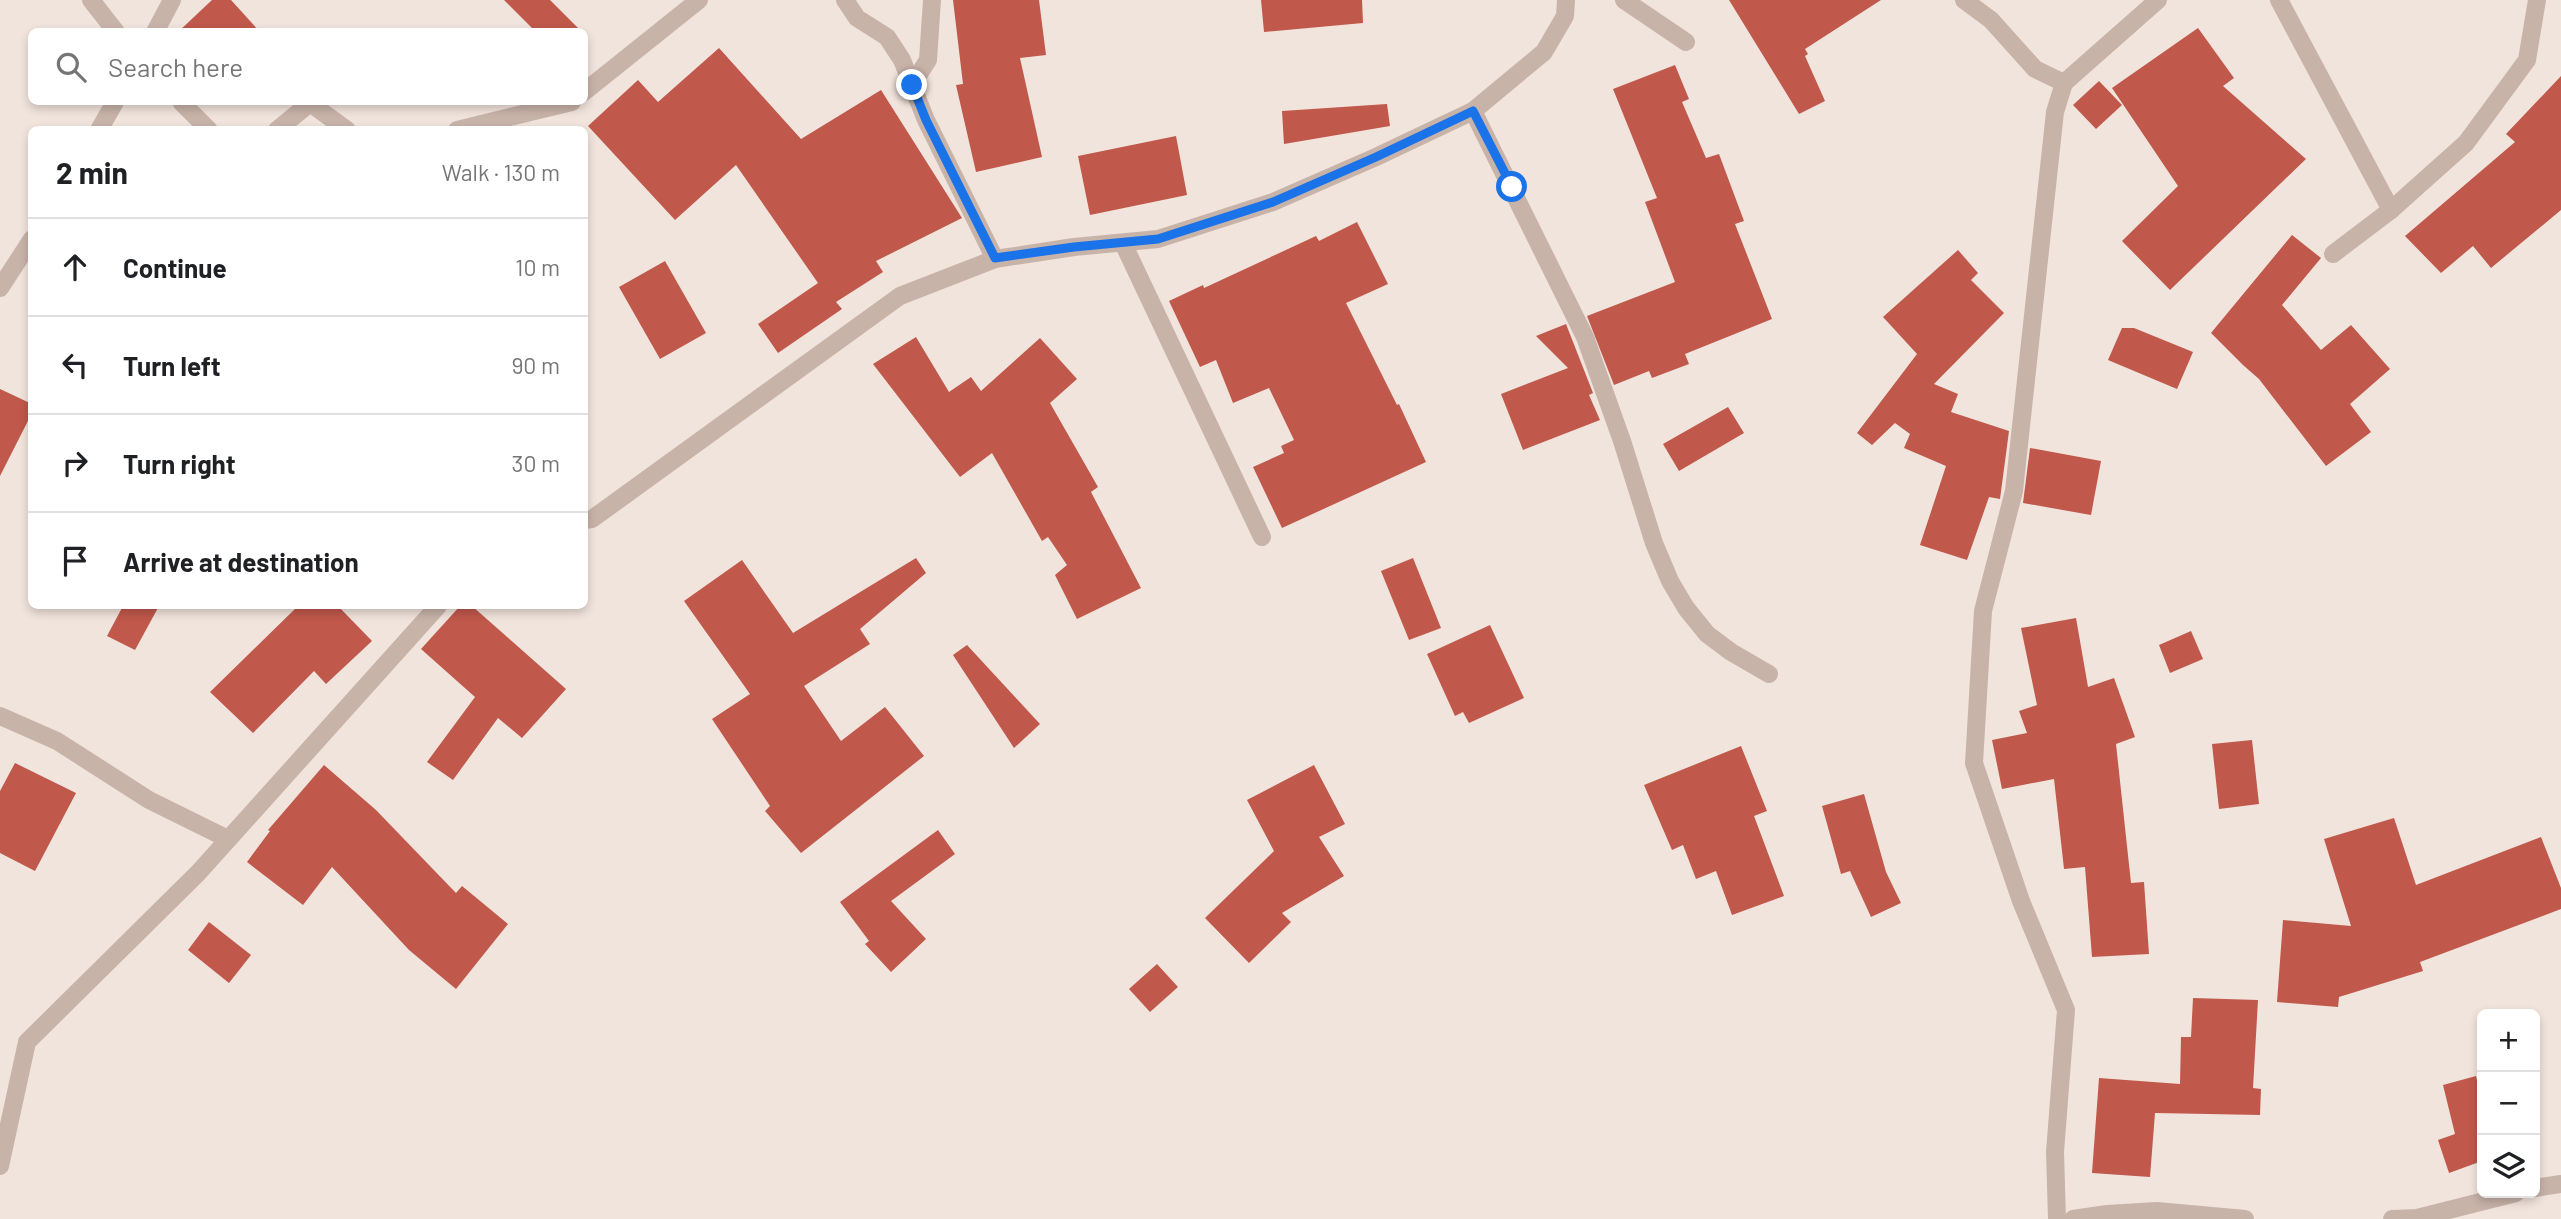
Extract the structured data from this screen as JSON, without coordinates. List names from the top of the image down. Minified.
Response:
{"page":{"search":"Search here","heading":["2 min","Walk · 130 m"],"list":[["Continue","10 m"],["Turn left","90 m"],["Turn right","30 m"],"Arrive at destination"],"map_buttons":["+","−"]}}
